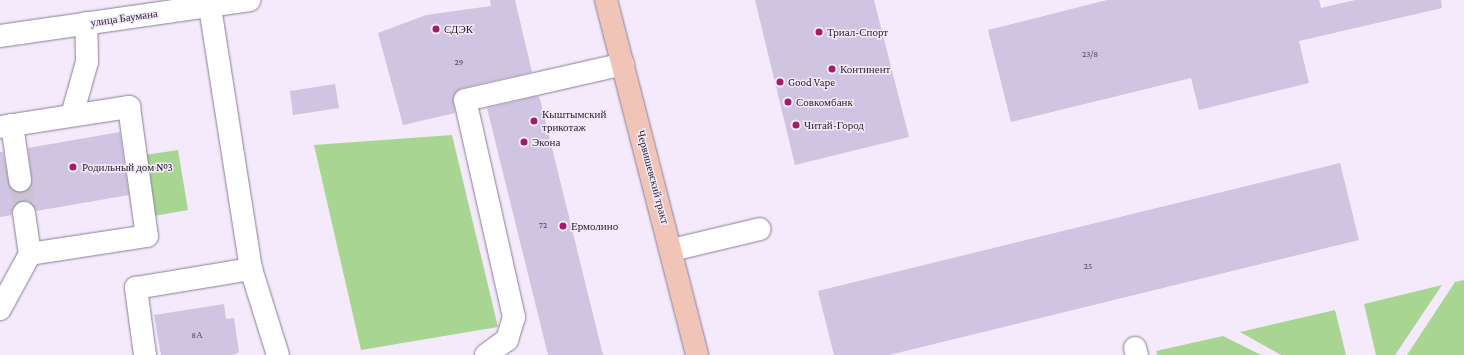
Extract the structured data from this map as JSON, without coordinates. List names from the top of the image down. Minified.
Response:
{"streets":{"main road":["Червишевский тракт"],"street":["улица Баумана"]},"places":["СДЭК","Триал-Спорт","Континент","Good Vape","Совкомбанк","Кыштымский трикотаж","Читай-Город","Экона","Родильный дом №3","Ермолино"],"house_numbers":["23/8","29","72","25","8А"]}
